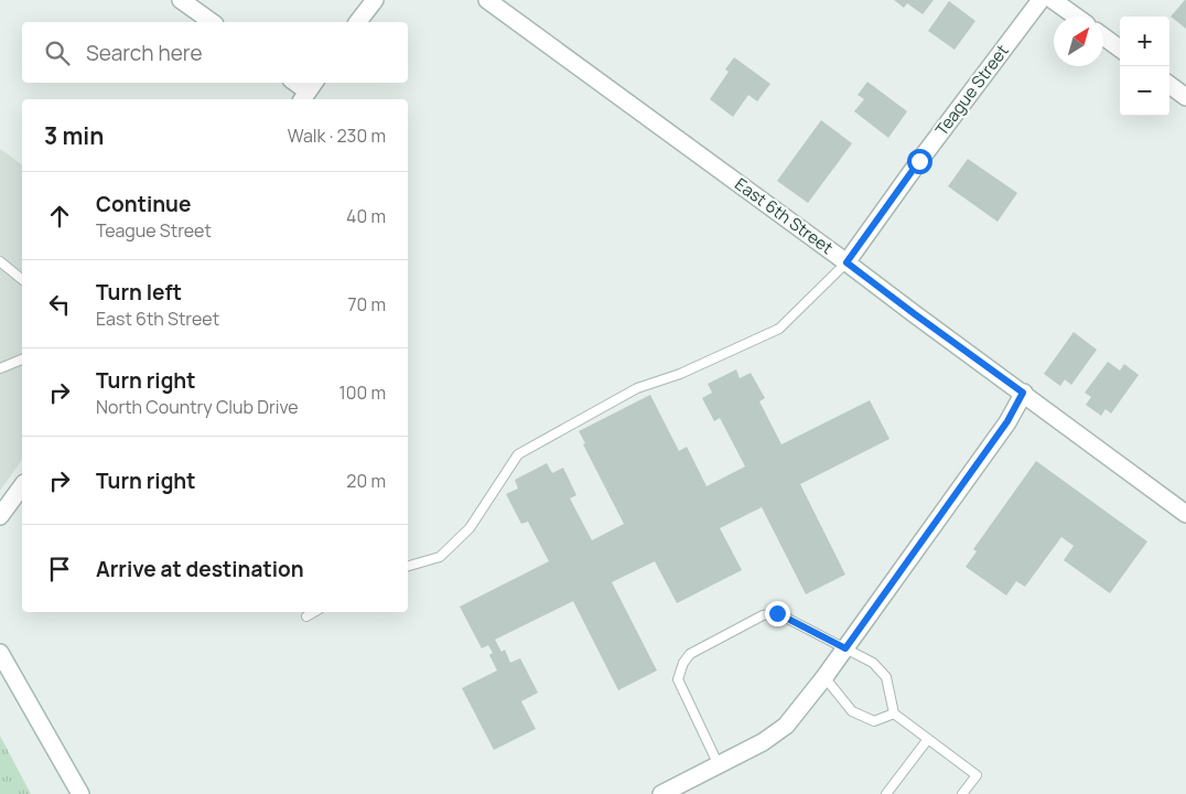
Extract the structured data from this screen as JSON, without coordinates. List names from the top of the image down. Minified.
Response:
{"streets":{"street":["Teague Street","East 6th Street"]},"crossings":[["Teague Street","East 6th Street"]],"north":"top right","page":{"map_buttons":["+","−"],"search":"Search here","heading":["3 min","Walk · 230 m"],"list":[["Continue","Teague Street","40 m"],["Turn left","East 6th Street","70 m"],["Turn right","North Country Club Drive","100 m"],["Turn right","20 m"],"Arrive at destination"]}}
